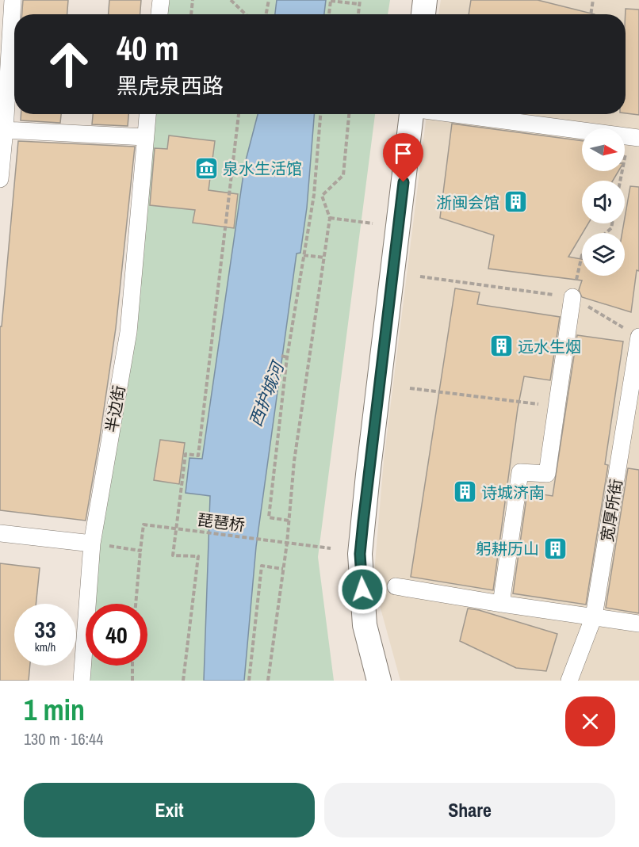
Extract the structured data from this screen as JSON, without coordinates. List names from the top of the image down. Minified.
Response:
{"streets":{"street":["半边街","宽厚所街"],"path":["琵琶桥"]},"water":["西护城河"],"places":{"museum":["泉水生活馆"],"building":["浙闽会馆","远水生烟","诗城济南","躬耕历山"]},"north":"right","page":{"turn":["40 m","黑虎泉西路"],"speed":"33 km/h","limit":"40","heading":["1 min","130 m · 16:44"],"buttons":["Exit","Share"]}}
